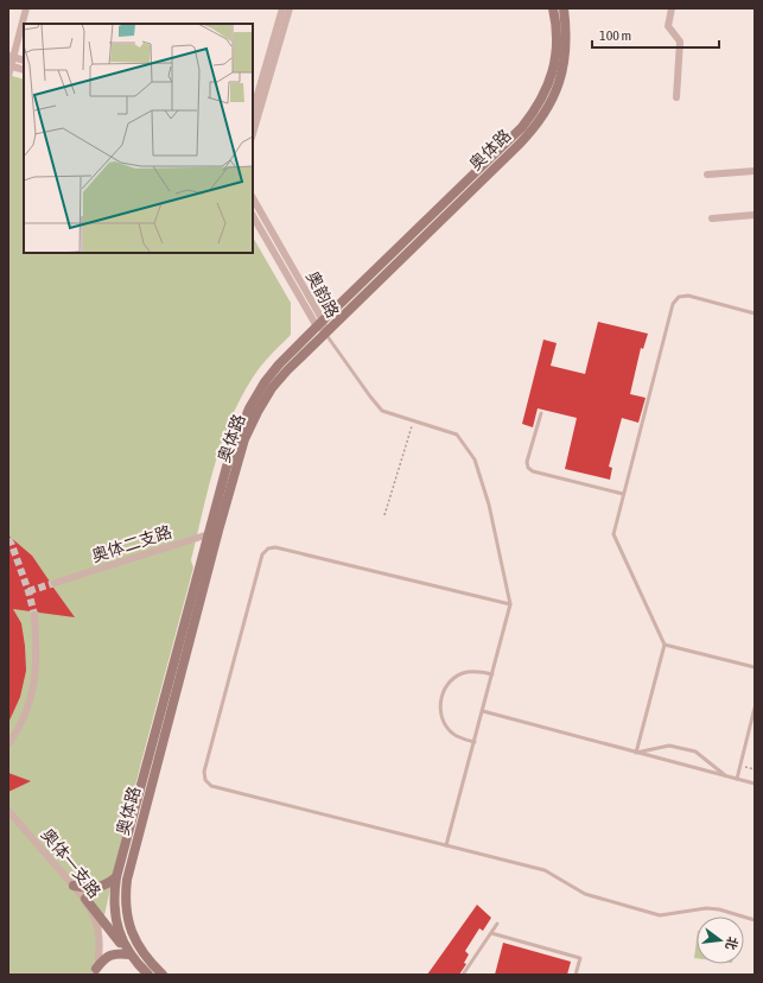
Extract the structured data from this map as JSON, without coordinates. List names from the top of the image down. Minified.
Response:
{"streets":{"main road":["奥体路"],"street":["奥韵路","奥体二支路","奥体一支路"]},"crossings":[["奥体路","奥韵路"],["奥体路","奥体二支路"]],"scale_bar":"100 m","north":"right"}
